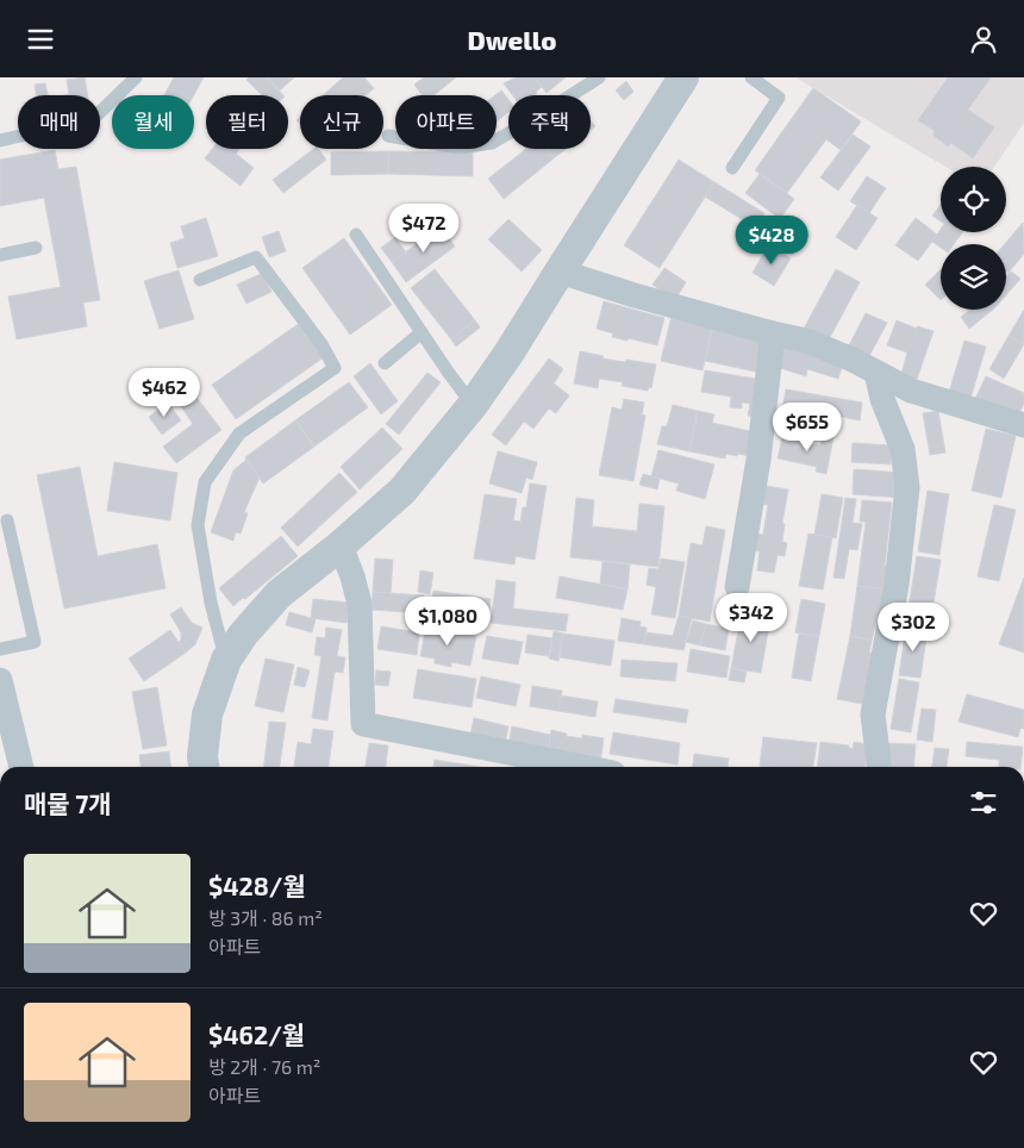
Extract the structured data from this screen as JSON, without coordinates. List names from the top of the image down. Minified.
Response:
{"page":{"header":"Dwello","chip":["매매","월세","필터","신규","아파트","주택"],"price":["$472","$428","$462","$655","$342","$1,080","$302"],"heading":"매물 7개","list":[{"name":"$428/월","note":"방 3개 · 86 m² · 아파트"},{"name":"$462/월","note":"방 2개 · 76 m² · 아파트"}]}}
